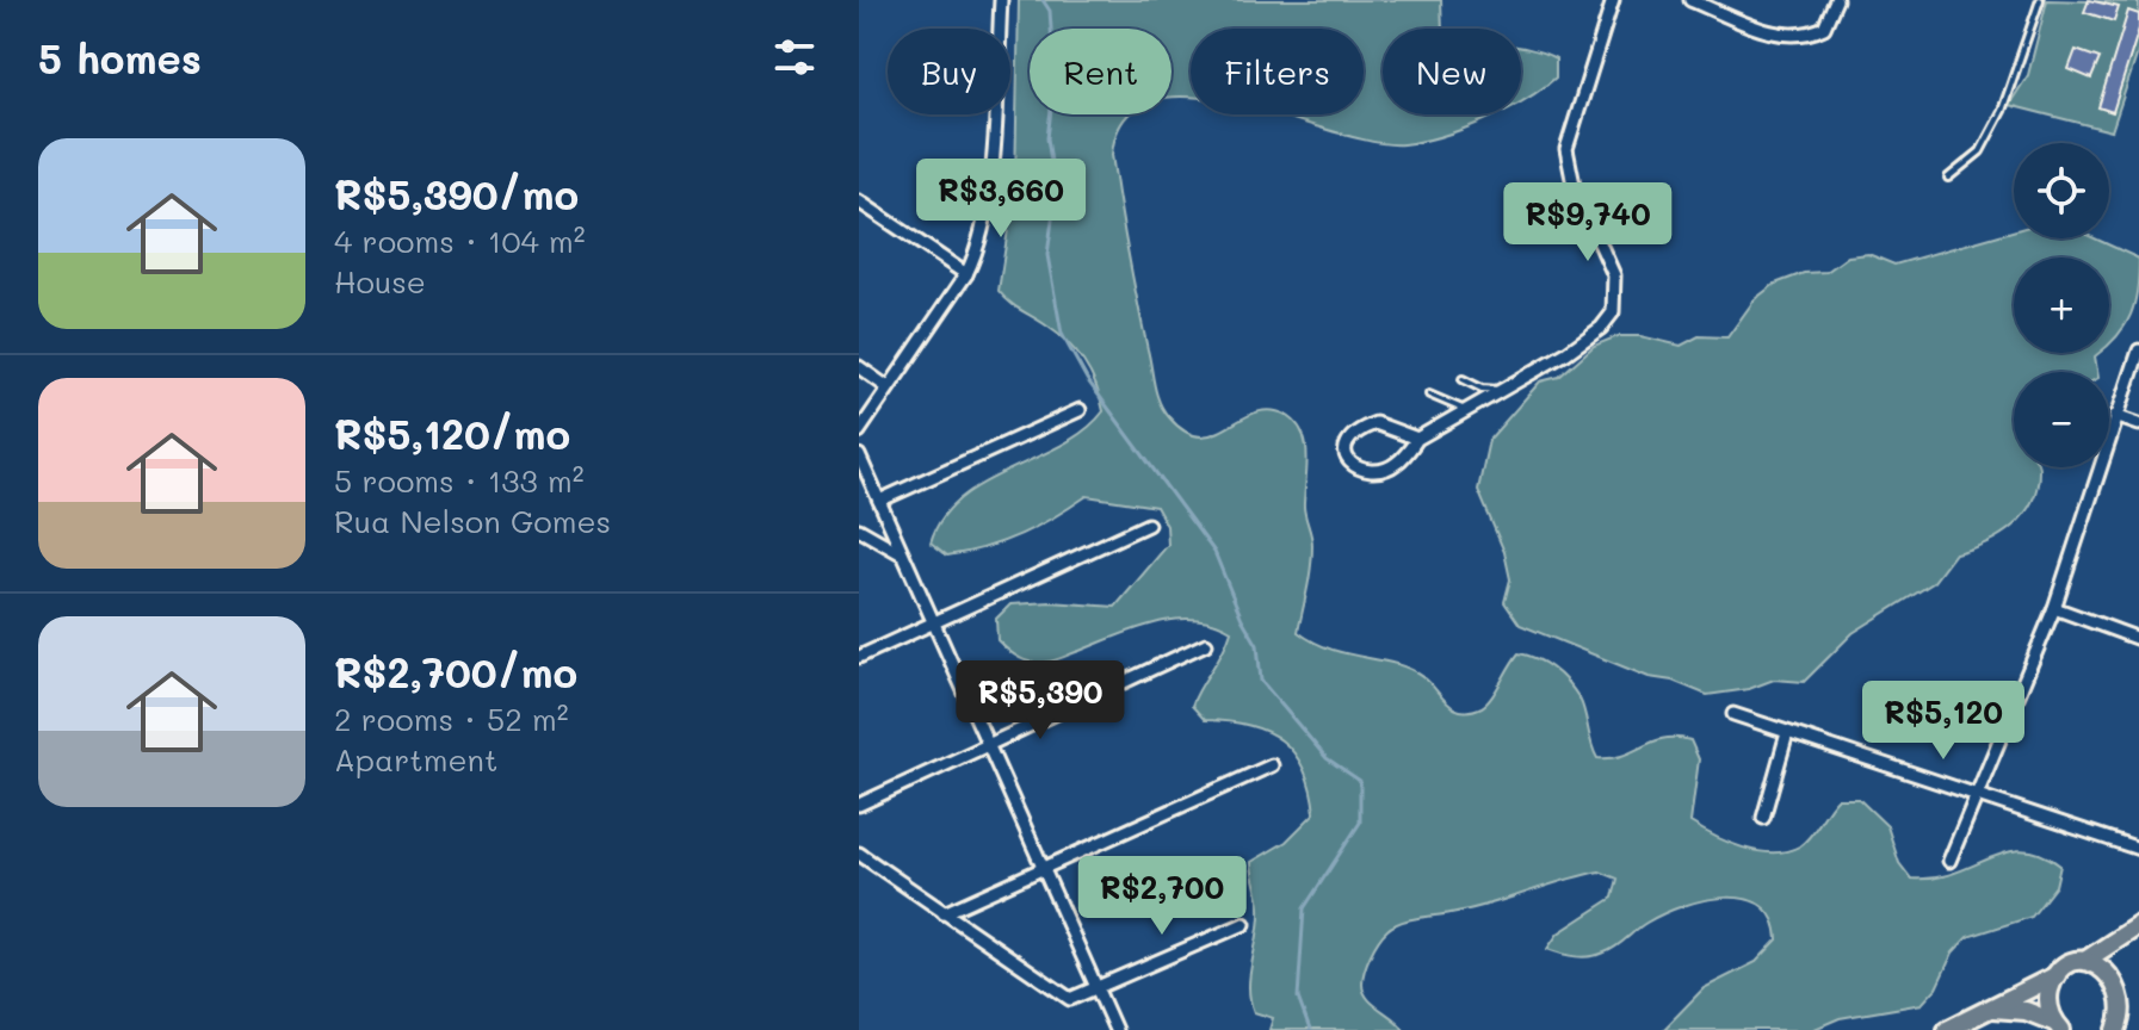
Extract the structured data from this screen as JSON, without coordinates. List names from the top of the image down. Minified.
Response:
{"page":{"heading":"5 homes","chip":["Buy","Rent","Filters","New"],"list":[{"name":"R$5,390/mo","note":"4 rooms · 104 m² · House"},{"name":"R$5,120/mo","note":"5 rooms · 133 m² · Rua Nelson Gomes"},{"name":"R$2,700/mo","note":"2 rooms · 52 m² · Apartment"}],"map_buttons":["+","−"],"price":["R$3,660","R$9,740","R$5,390","R$5,120","R$2,700"]}}
